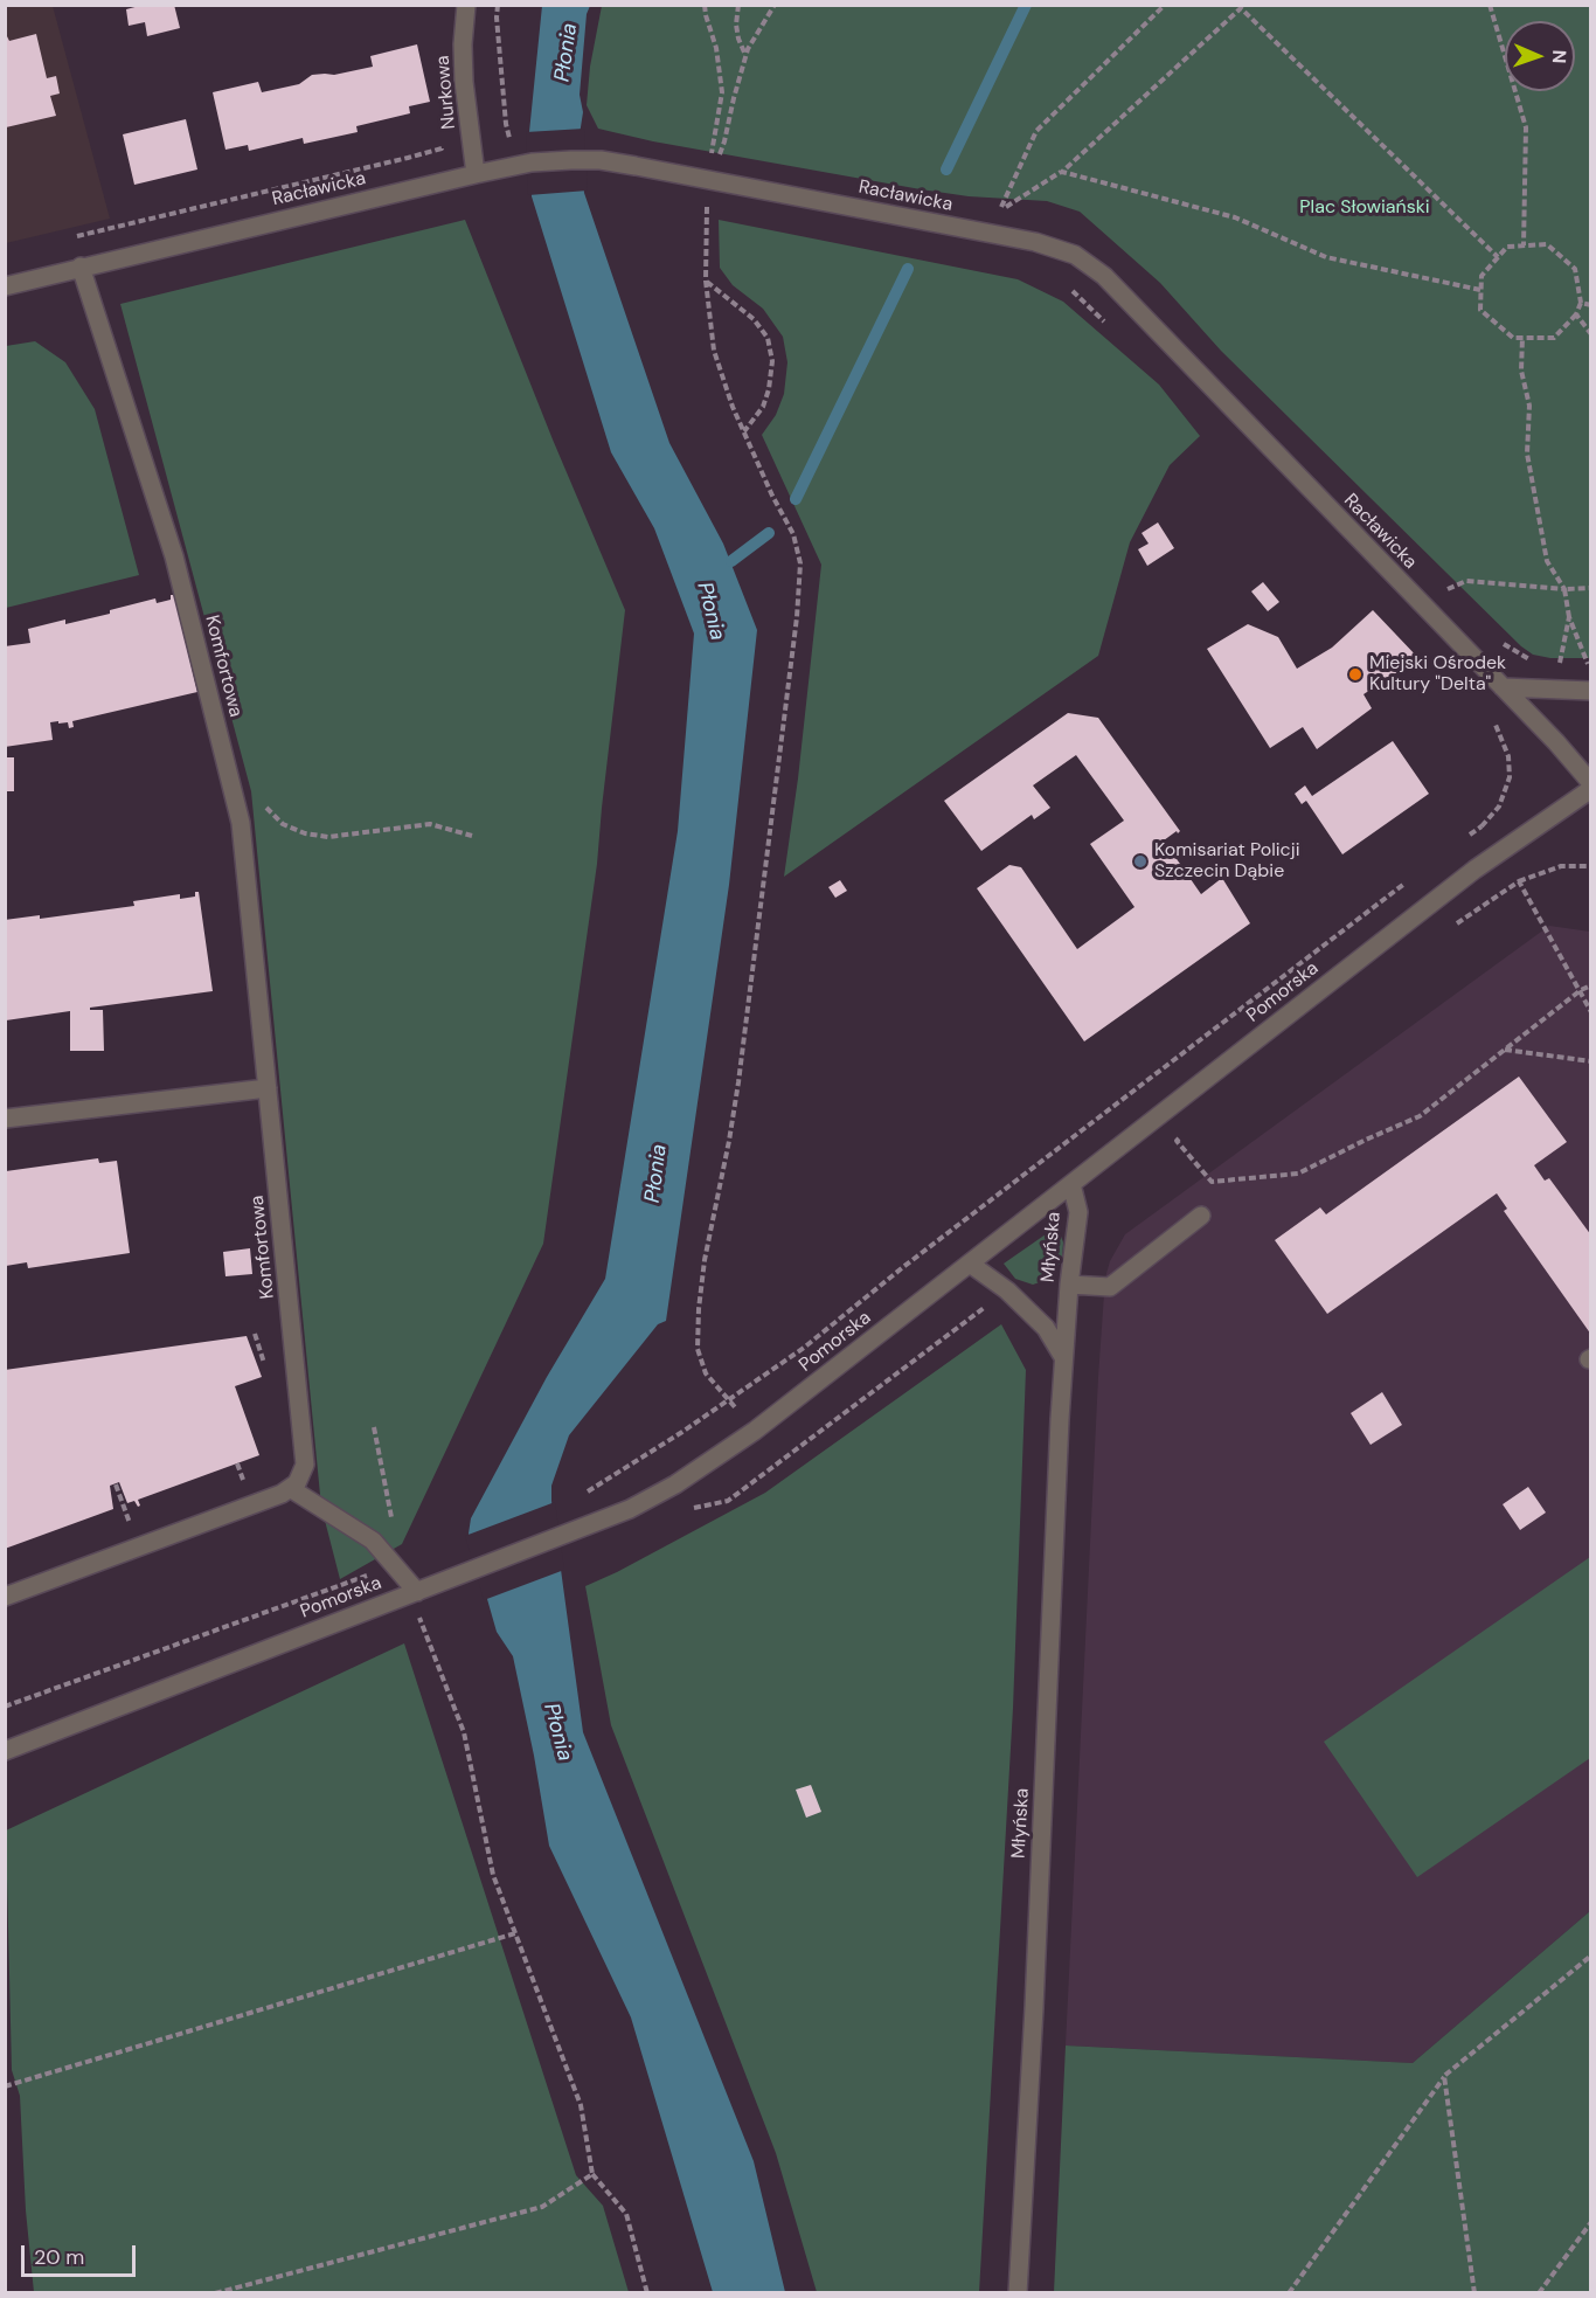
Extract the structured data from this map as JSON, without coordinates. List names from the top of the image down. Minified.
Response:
{"streets":{"street":["Nurkowa","Racławicka","Komfortowa","Pomorska","Młyńska"]},"crossings":[["Nurkowa","Racławicka"],["Racławicka","Komfortowa"],["Racławicka","Pomorska"],["Pomorska","Młyńska"]],"water":["Płonia"],"parks":["Plac Słowiański"],"places":["Miejski Ośrodek Kultury \"Delta\"","Komisariat Policji Szczecin Dąbie"],"scale_bar":"20 m","north":"right"}
